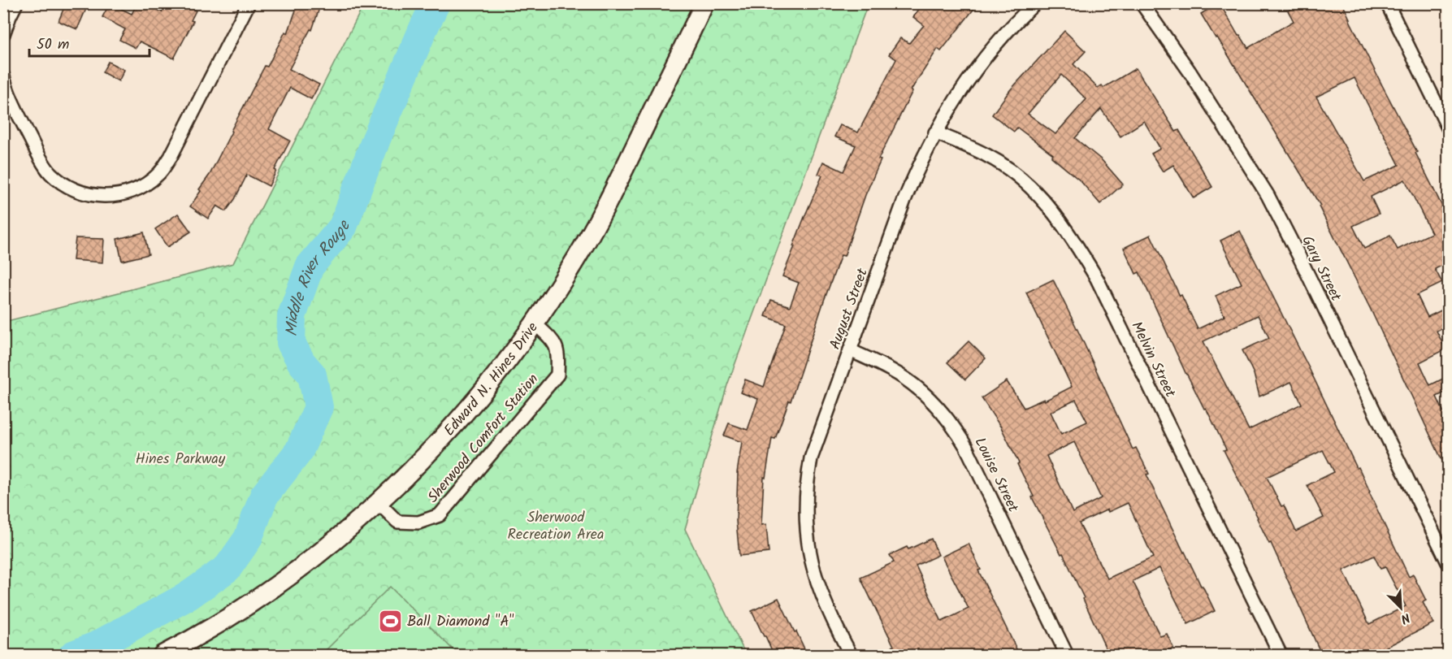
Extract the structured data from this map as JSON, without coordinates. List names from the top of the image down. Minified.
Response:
{"streets":{"street":["Gary Street","August Street","Melvin Street","Edward N. Hines Drive","Sherwood Comfort Station","Louise Street"]},"crossings":[["August Street","Melvin Street"],["August Street","Louise Street"],["Edward N. Hines Drive","Sherwood Comfort Station"]],"water":["Middle River Rouge"],"parks":["Hines Parkway","Sherwood Recreation Area"],"places":{"sports":["Ball Diamond \"A\""]},"scale_bar":"50 m","north":"bottom right"}
